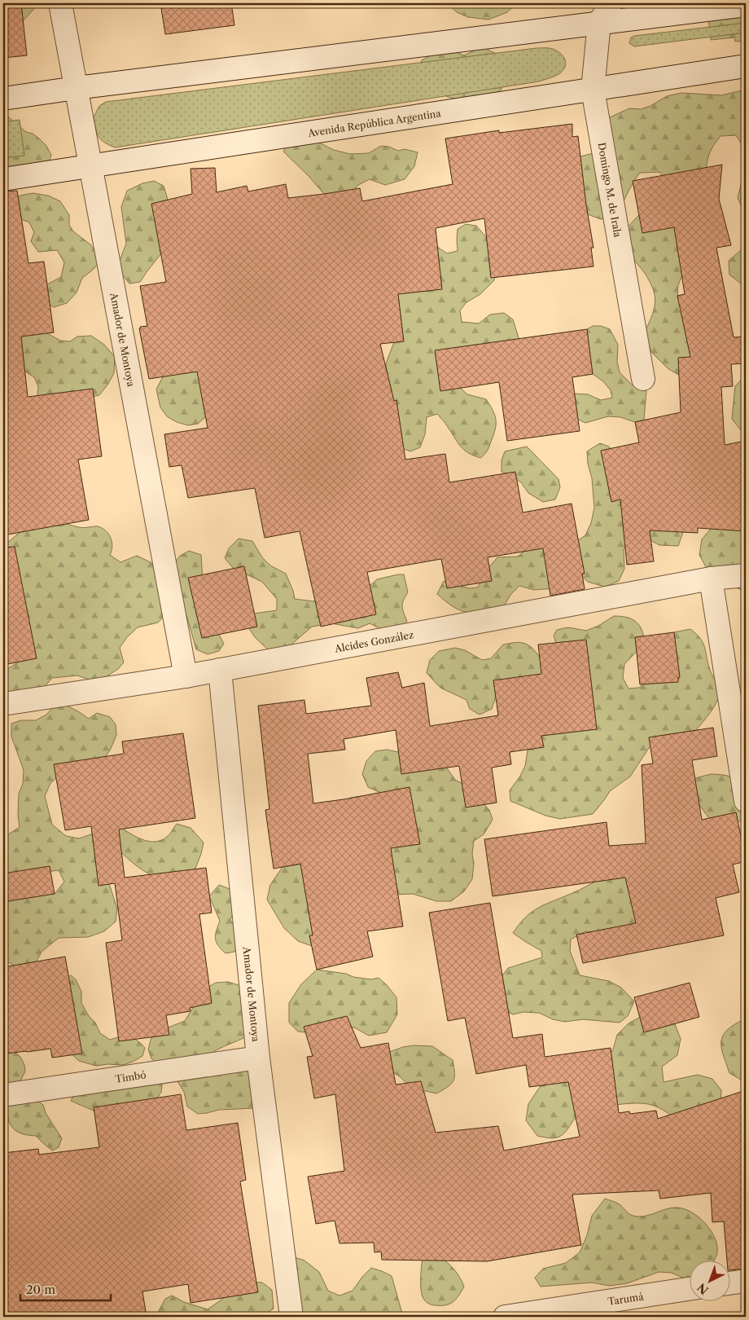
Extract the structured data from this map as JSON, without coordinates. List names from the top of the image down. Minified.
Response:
{"streets":{"street":["Avenida República Argentina","Domingo M. de Irala","Amador de Montoya","Alcides González","Timbó","Tarumá"]},"crossings":[["Avenida República Argentina","Domingo M. de Irala"],["Avenida República Argentina","Amador de Montoya"],["Amador de Montoya","Alcides González"],["Amador de Montoya","Timbó"]],"scale_bar":"20 m","north":"bottom left"}
